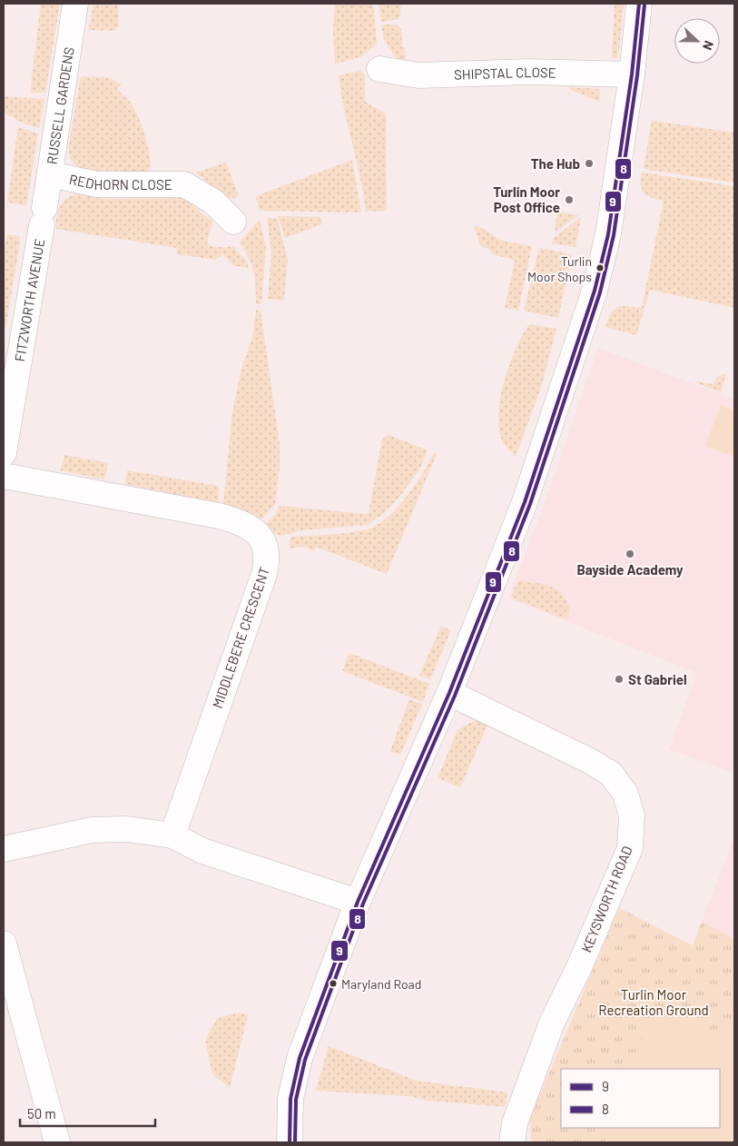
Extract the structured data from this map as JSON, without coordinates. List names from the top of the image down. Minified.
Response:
{"streets":{"street":["SHIPSTAL CLOSE","RUSSELL GARDENS","REDHORN CLOSE","FITZWORTH AVENUE","MIDDLEBERE CRESCENT","KEYSWORTH ROAD"]},"crossings":[["RUSSELL GARDENS","REDHORN CLOSE"],["RUSSELL GARDENS","FITZWORTH AVENUE"]],"parks":["Turlin Moor Recreation Ground"],"places":["The Hub","Turlin Moor Post Office","Turlin Moor Shops","Bayside Academy","St Gabriel","Maryland Road"],"lines":["transit line 9","transit line 8"],"legend":["9","8"],"scale_bar":"50 m","north":"right"}
